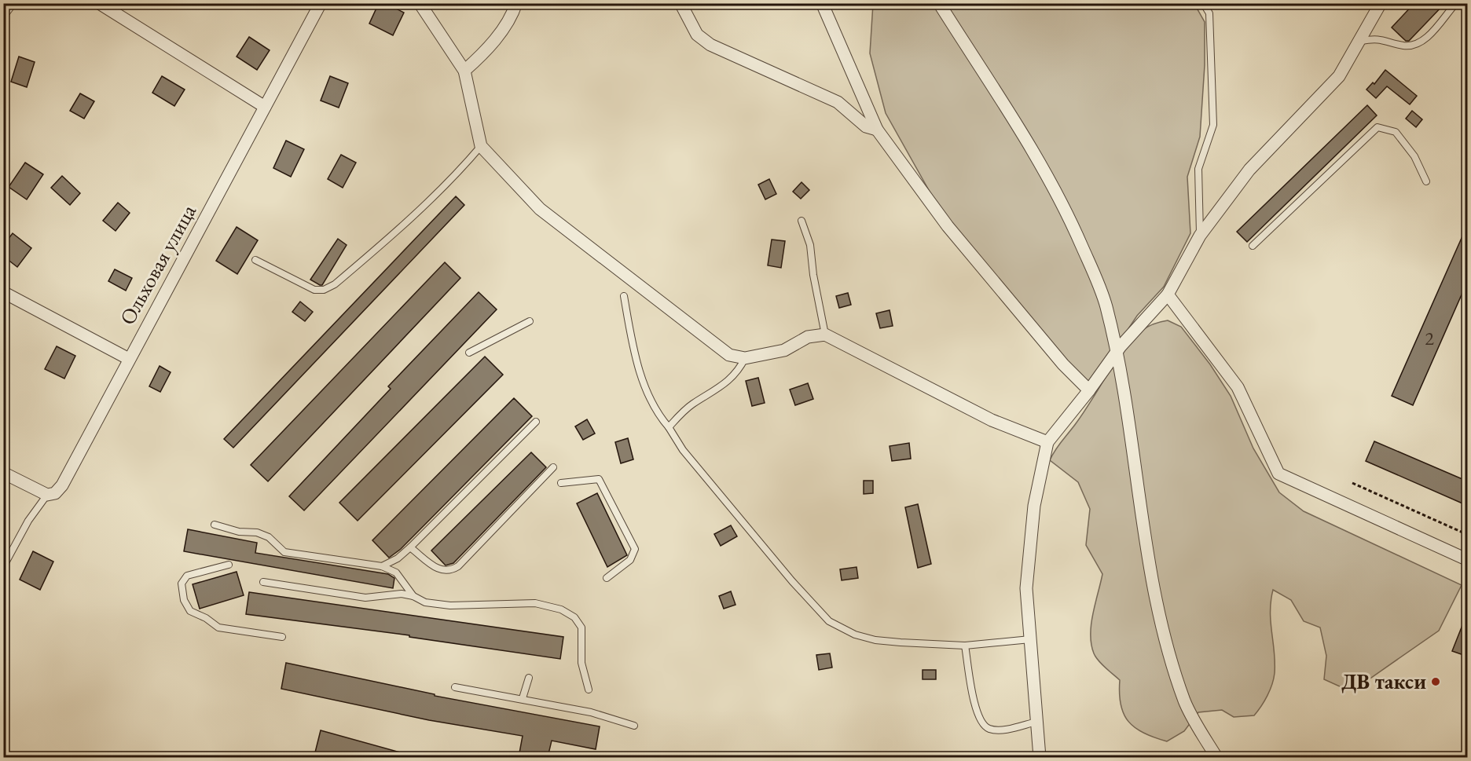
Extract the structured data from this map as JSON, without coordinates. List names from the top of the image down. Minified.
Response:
{"streets":{"street":["Ольховая улица"]},"places":["ДВ такси"],"house_numbers":["2"]}
